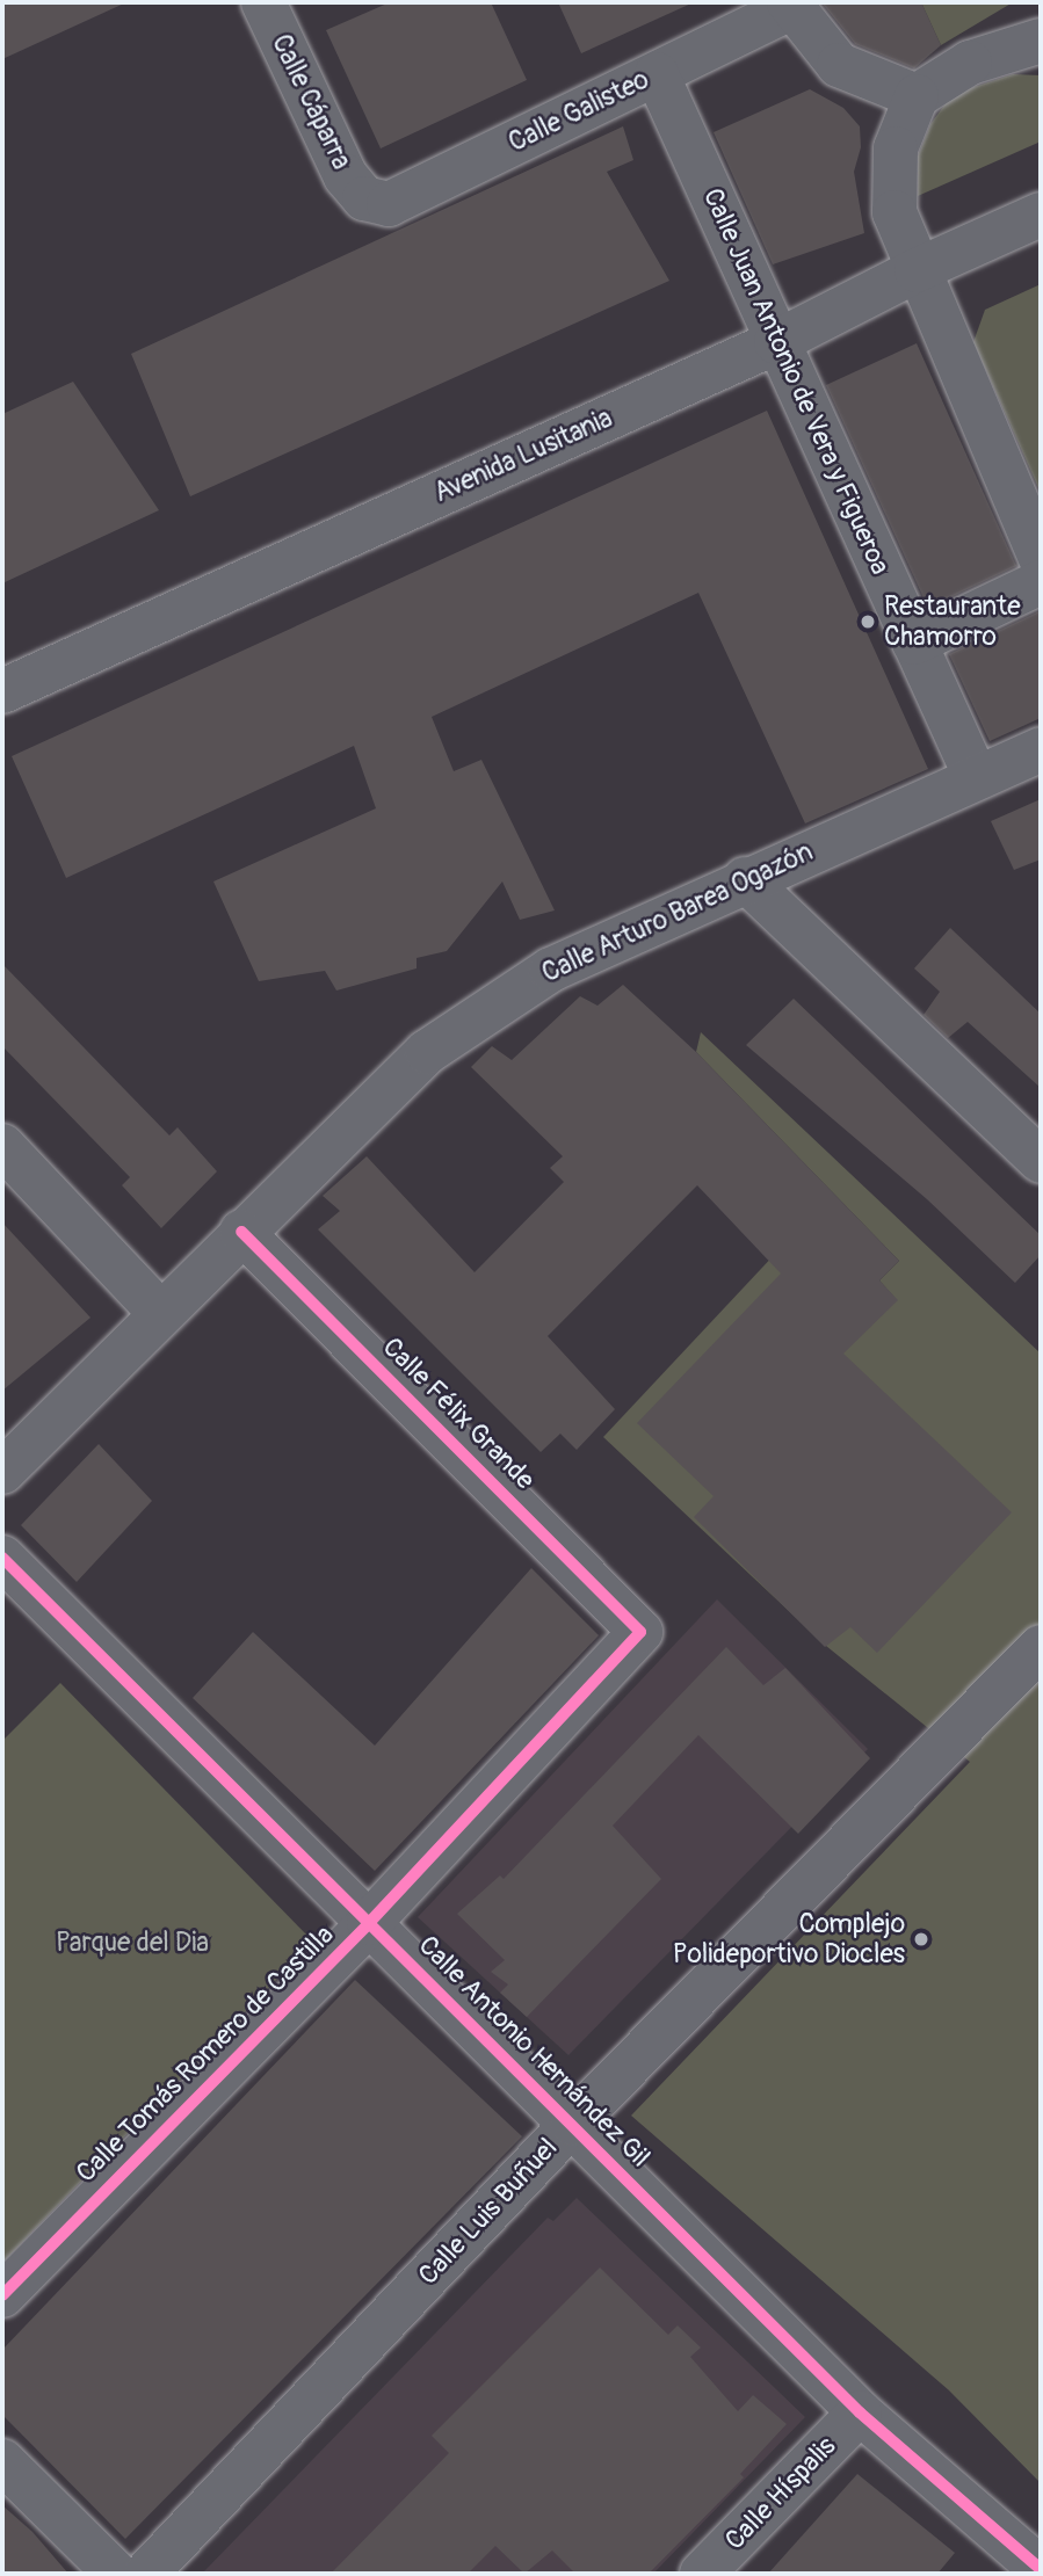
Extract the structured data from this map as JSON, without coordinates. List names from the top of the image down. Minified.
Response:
{"streets":{"street":["Calle Cáparra","Calle Galisteo","Calle Juan Antonio de Vera y Figueroa","Avenida Lusitania","Calle Arturo Barea Ogazón","Calle Félix Grande","Calle Antonio Hernández Gil","Calle Tomás Romero de Castilla","Calle Luis Buñuel","Calle Híspalis"]},"crossings":[["Calle Cáparra","Calle Galisteo"],["Calle Galisteo","Calle Juan Antonio de Vera y Figueroa"],["Calle Juan Antonio de Vera y Figueroa","Avenida Lusitania"],["Calle Juan Antonio de Vera y Figueroa","Calle Arturo Barea Ogazón"],["Calle Arturo Barea Ogazón","Calle Félix Grande"],["Calle Félix Grande","Calle Tomás Romero de Castilla"],["Calle Antonio Hernández Gil","Calle Tomás Romero de Castilla"],["Calle Antonio Hernández Gil","Calle Luis Buñuel"],["Calle Antonio Hernández Gil","Calle Híspalis"]],"parks":["Parque del Dia"],"places":["Restaurante Chamorro","Complejo Polideportivo Diocles"]}
